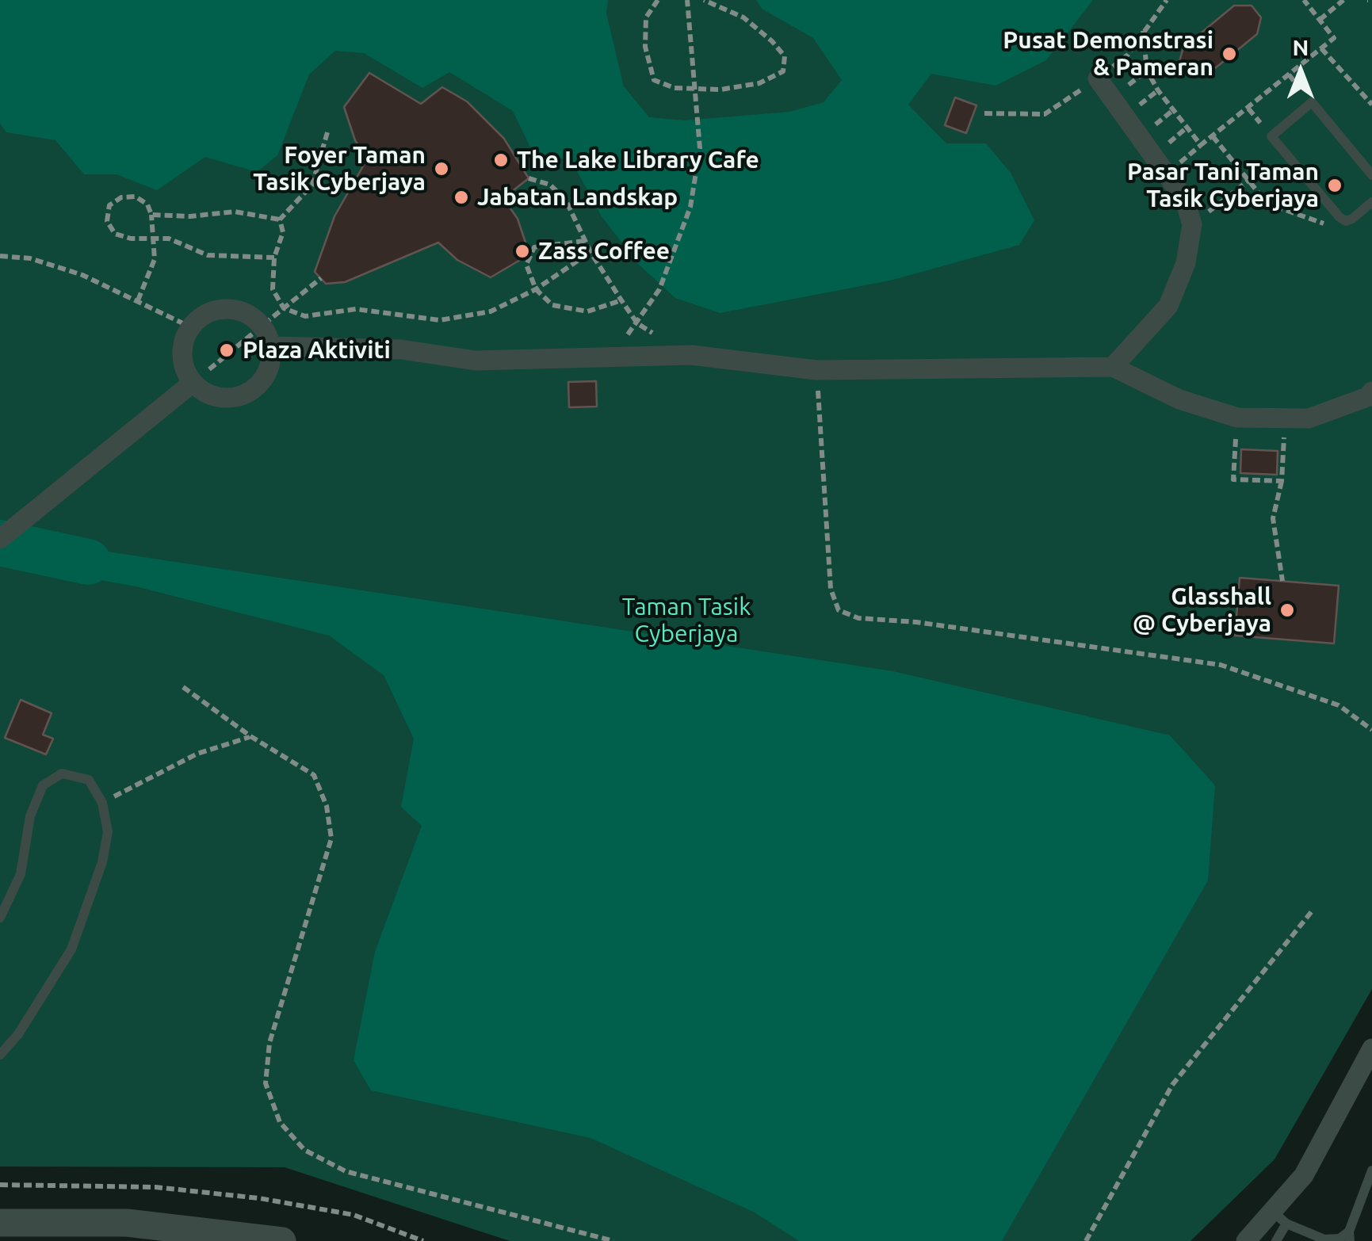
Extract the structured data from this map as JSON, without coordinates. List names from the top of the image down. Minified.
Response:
{"parks":["Taman Tasik Cyberjaya"],"places":["Pusat Demonstrasi & Pameran","The Lake Library Cafe","Foyer Taman Tasik Cyberjaya","Pasar Tani Taman Tasik Cyberjaya","Jabatan Landskap","Zass Coffee","Plaza Aktiviti","Glasshall @ Cyberjaya"],"north":"top"}
